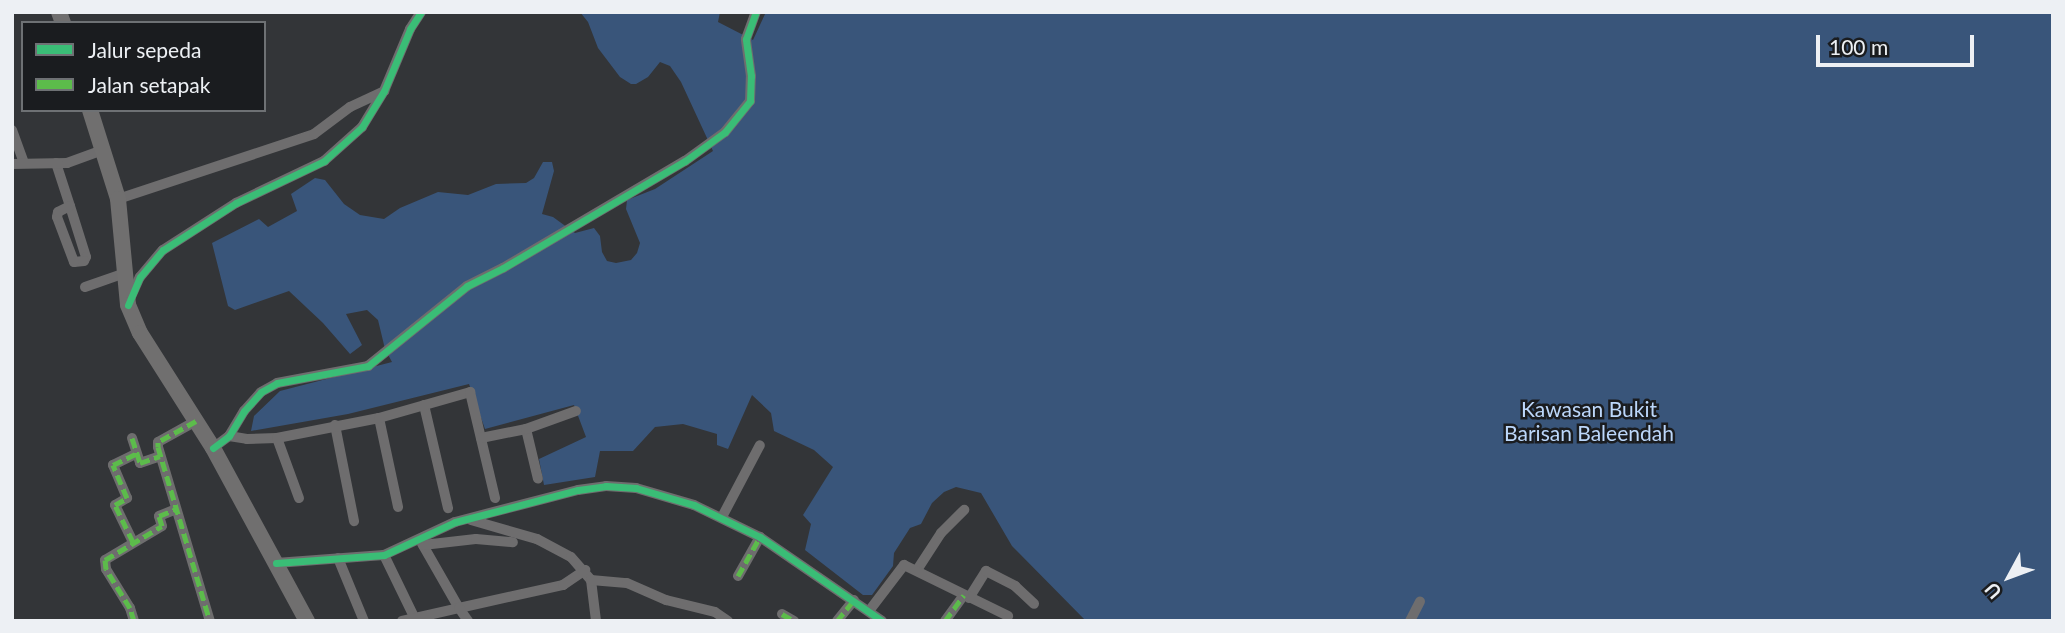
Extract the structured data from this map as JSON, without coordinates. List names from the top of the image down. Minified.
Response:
{"parks":["Kawasan Bukit Barisan Baleendah"],"legend":["Jalur sepeda","Jalan setapak"],"scale_bar":"100 m","north":"bottom left"}
